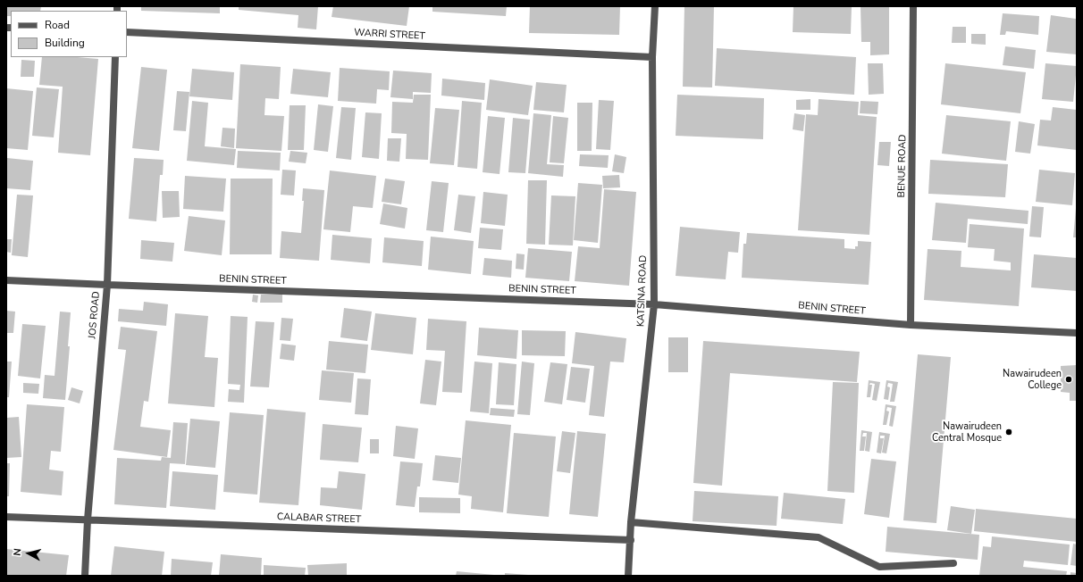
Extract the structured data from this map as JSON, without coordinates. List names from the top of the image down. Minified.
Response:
{"streets":{"street":["WARRI STREET","BENUE ROAD","BENIN STREET","KATSINA ROAD","JOS ROAD","CALABAR STREET"]},"crossings":[["WARRI STREET","KATSINA ROAD"],["BENUE ROAD","BENIN STREET"],["BENIN STREET","KATSINA ROAD"],["BENIN STREET","JOS ROAD"],["KATSINA ROAD","CALABAR STREET"],["JOS ROAD","CALABAR STREET"]],"places":["Nawairudeen College","Nawairudeen Central Mosque"],"legend":["Road","Building"],"north":"left"}
